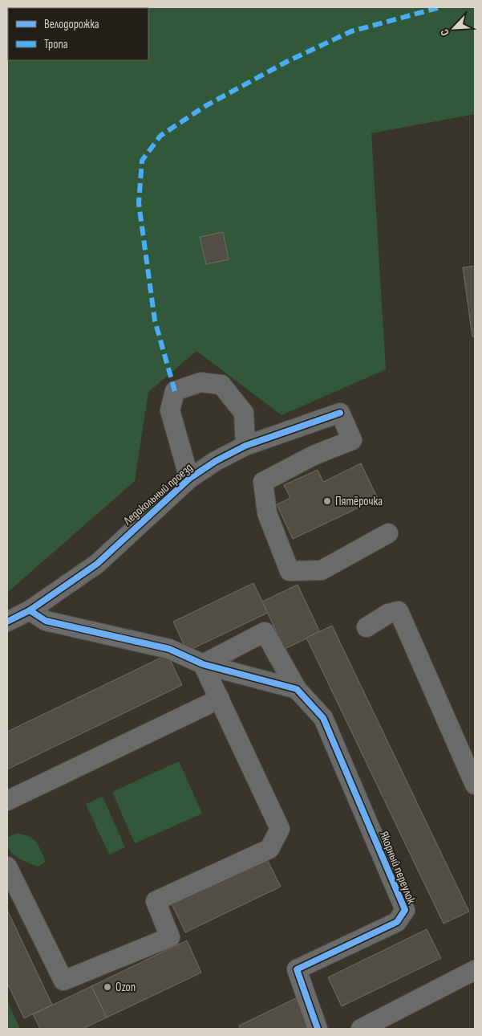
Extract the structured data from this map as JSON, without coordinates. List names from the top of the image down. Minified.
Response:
{"streets":{"street":["Ледокольный проезд","Якорный переулок"]},"places":["Пятёрочка","Ozon"],"legend":["Велодорожка","Тропа"],"north":"bottom left"}
